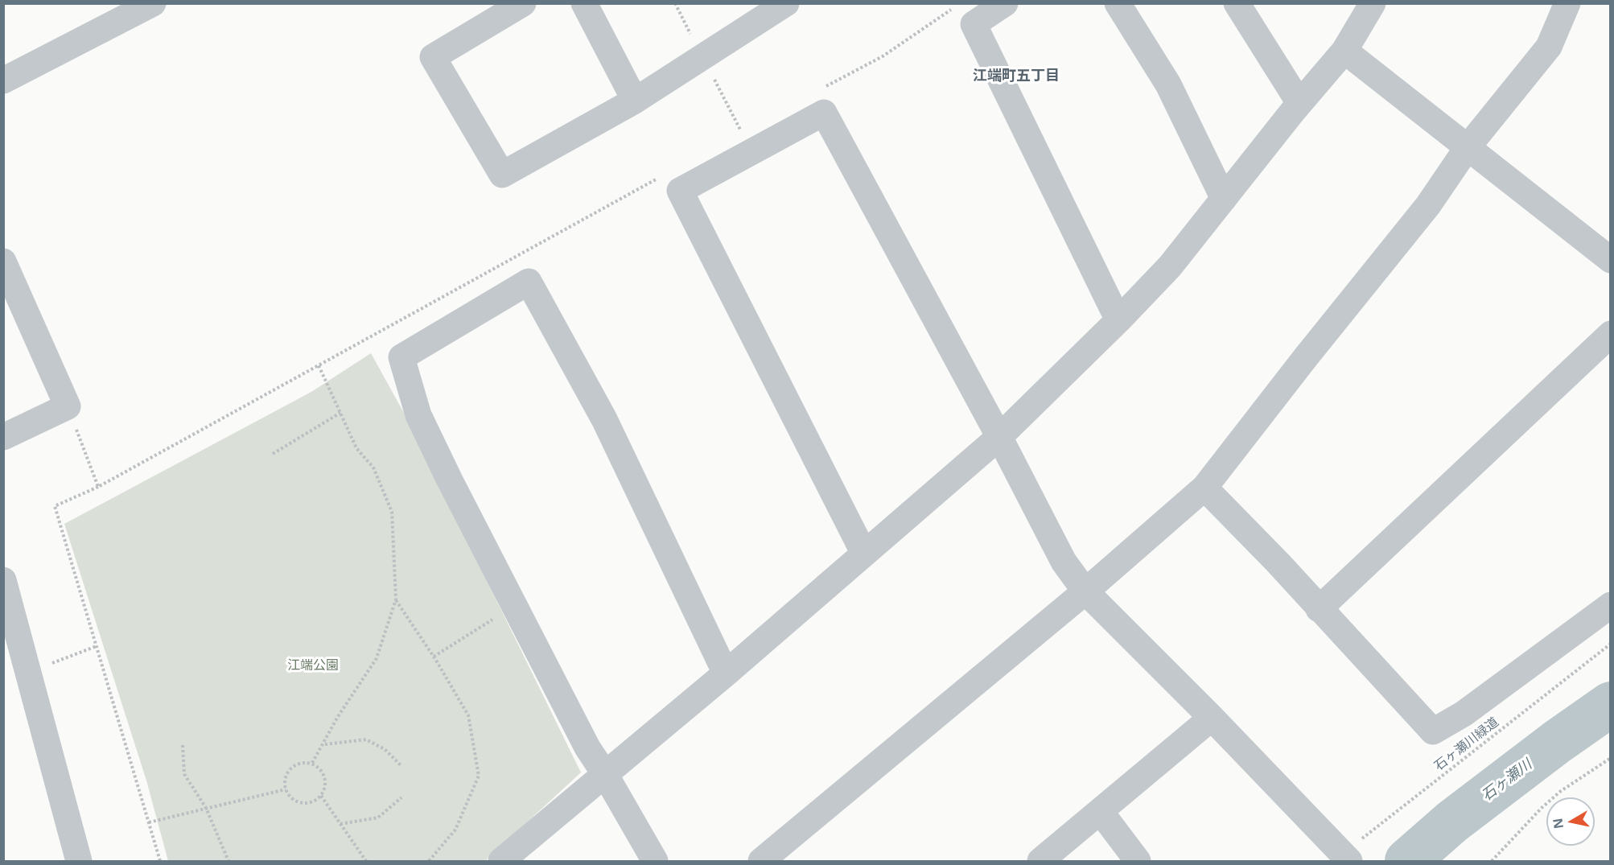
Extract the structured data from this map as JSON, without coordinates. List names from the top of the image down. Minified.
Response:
{"streets":{"path":["石ヶ瀬川緑道"]},"districts":["江端町五丁目"],"water":["石ヶ瀬川"],"parks":["江端公園"],"north":"left"}
